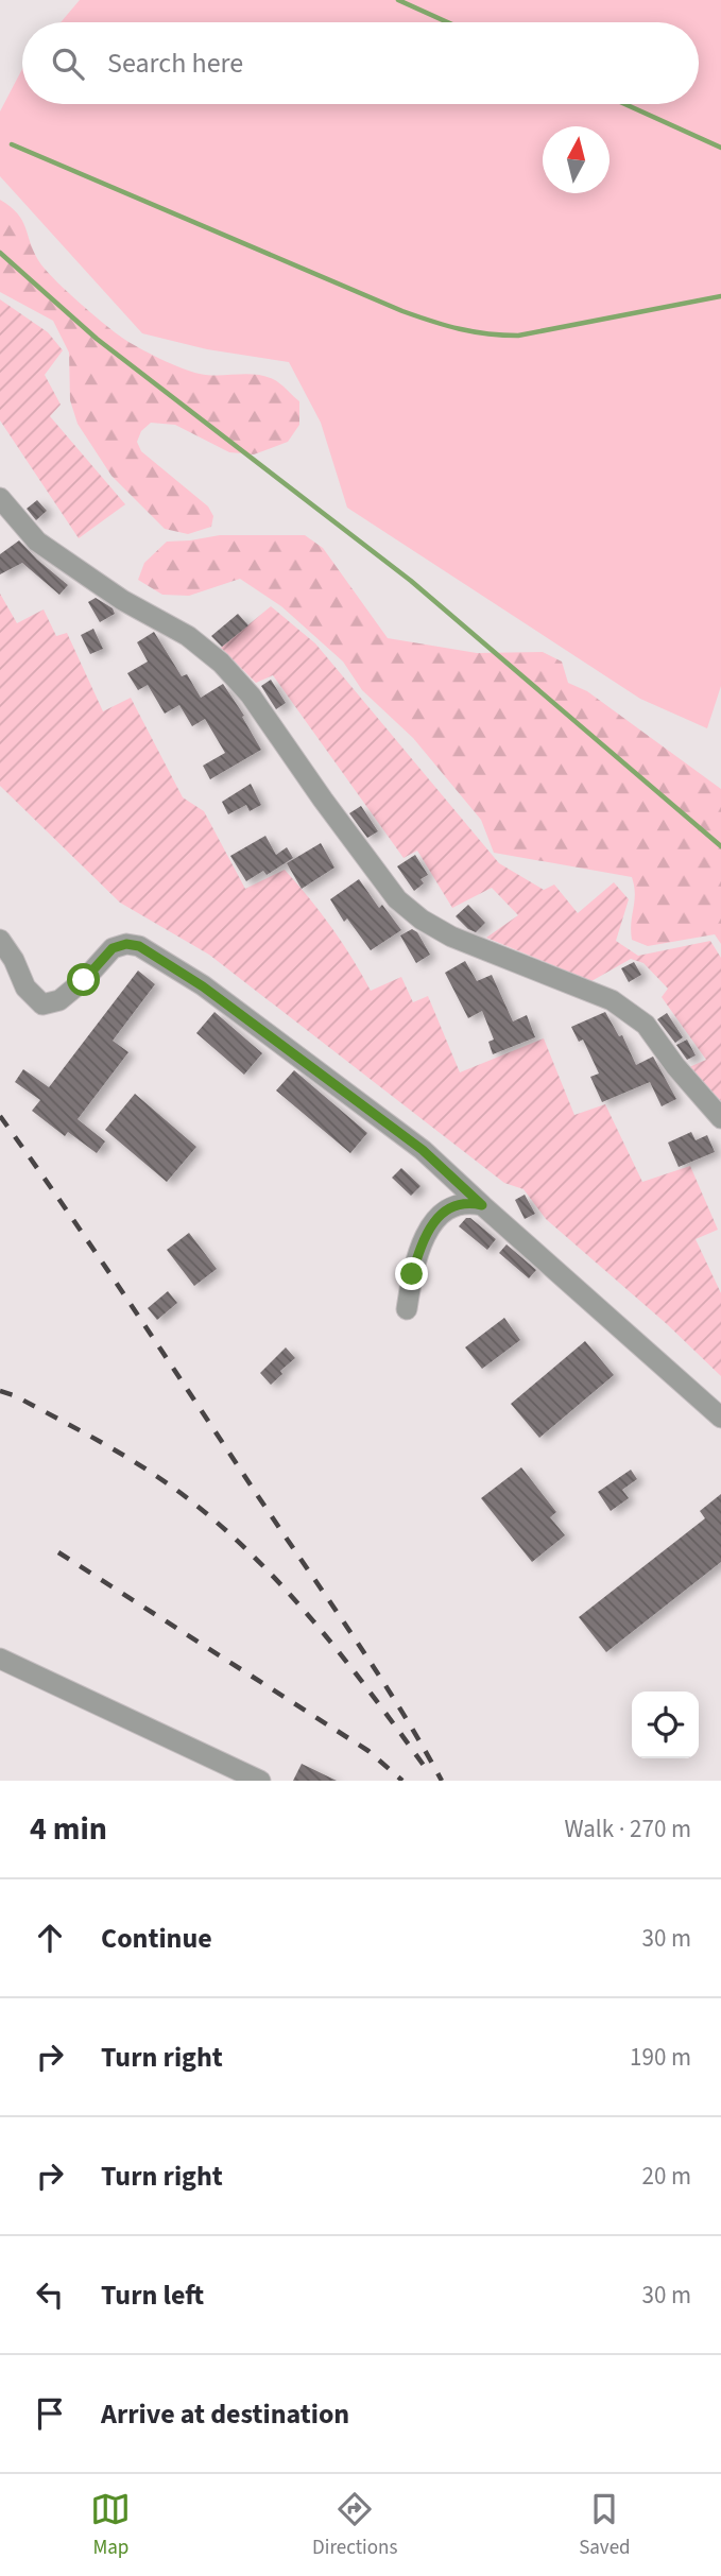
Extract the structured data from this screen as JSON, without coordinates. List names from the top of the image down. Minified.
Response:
{"north":"top","page":{"search":"Search here","heading":["4 min","Walk · 270 m"],"list":[["Continue","30 m"],["Turn right","190 m"],["Turn right","20 m"],["Turn left","30 m"],"Arrive at destination"],"nav":["Map","Directions","Saved"]}}
